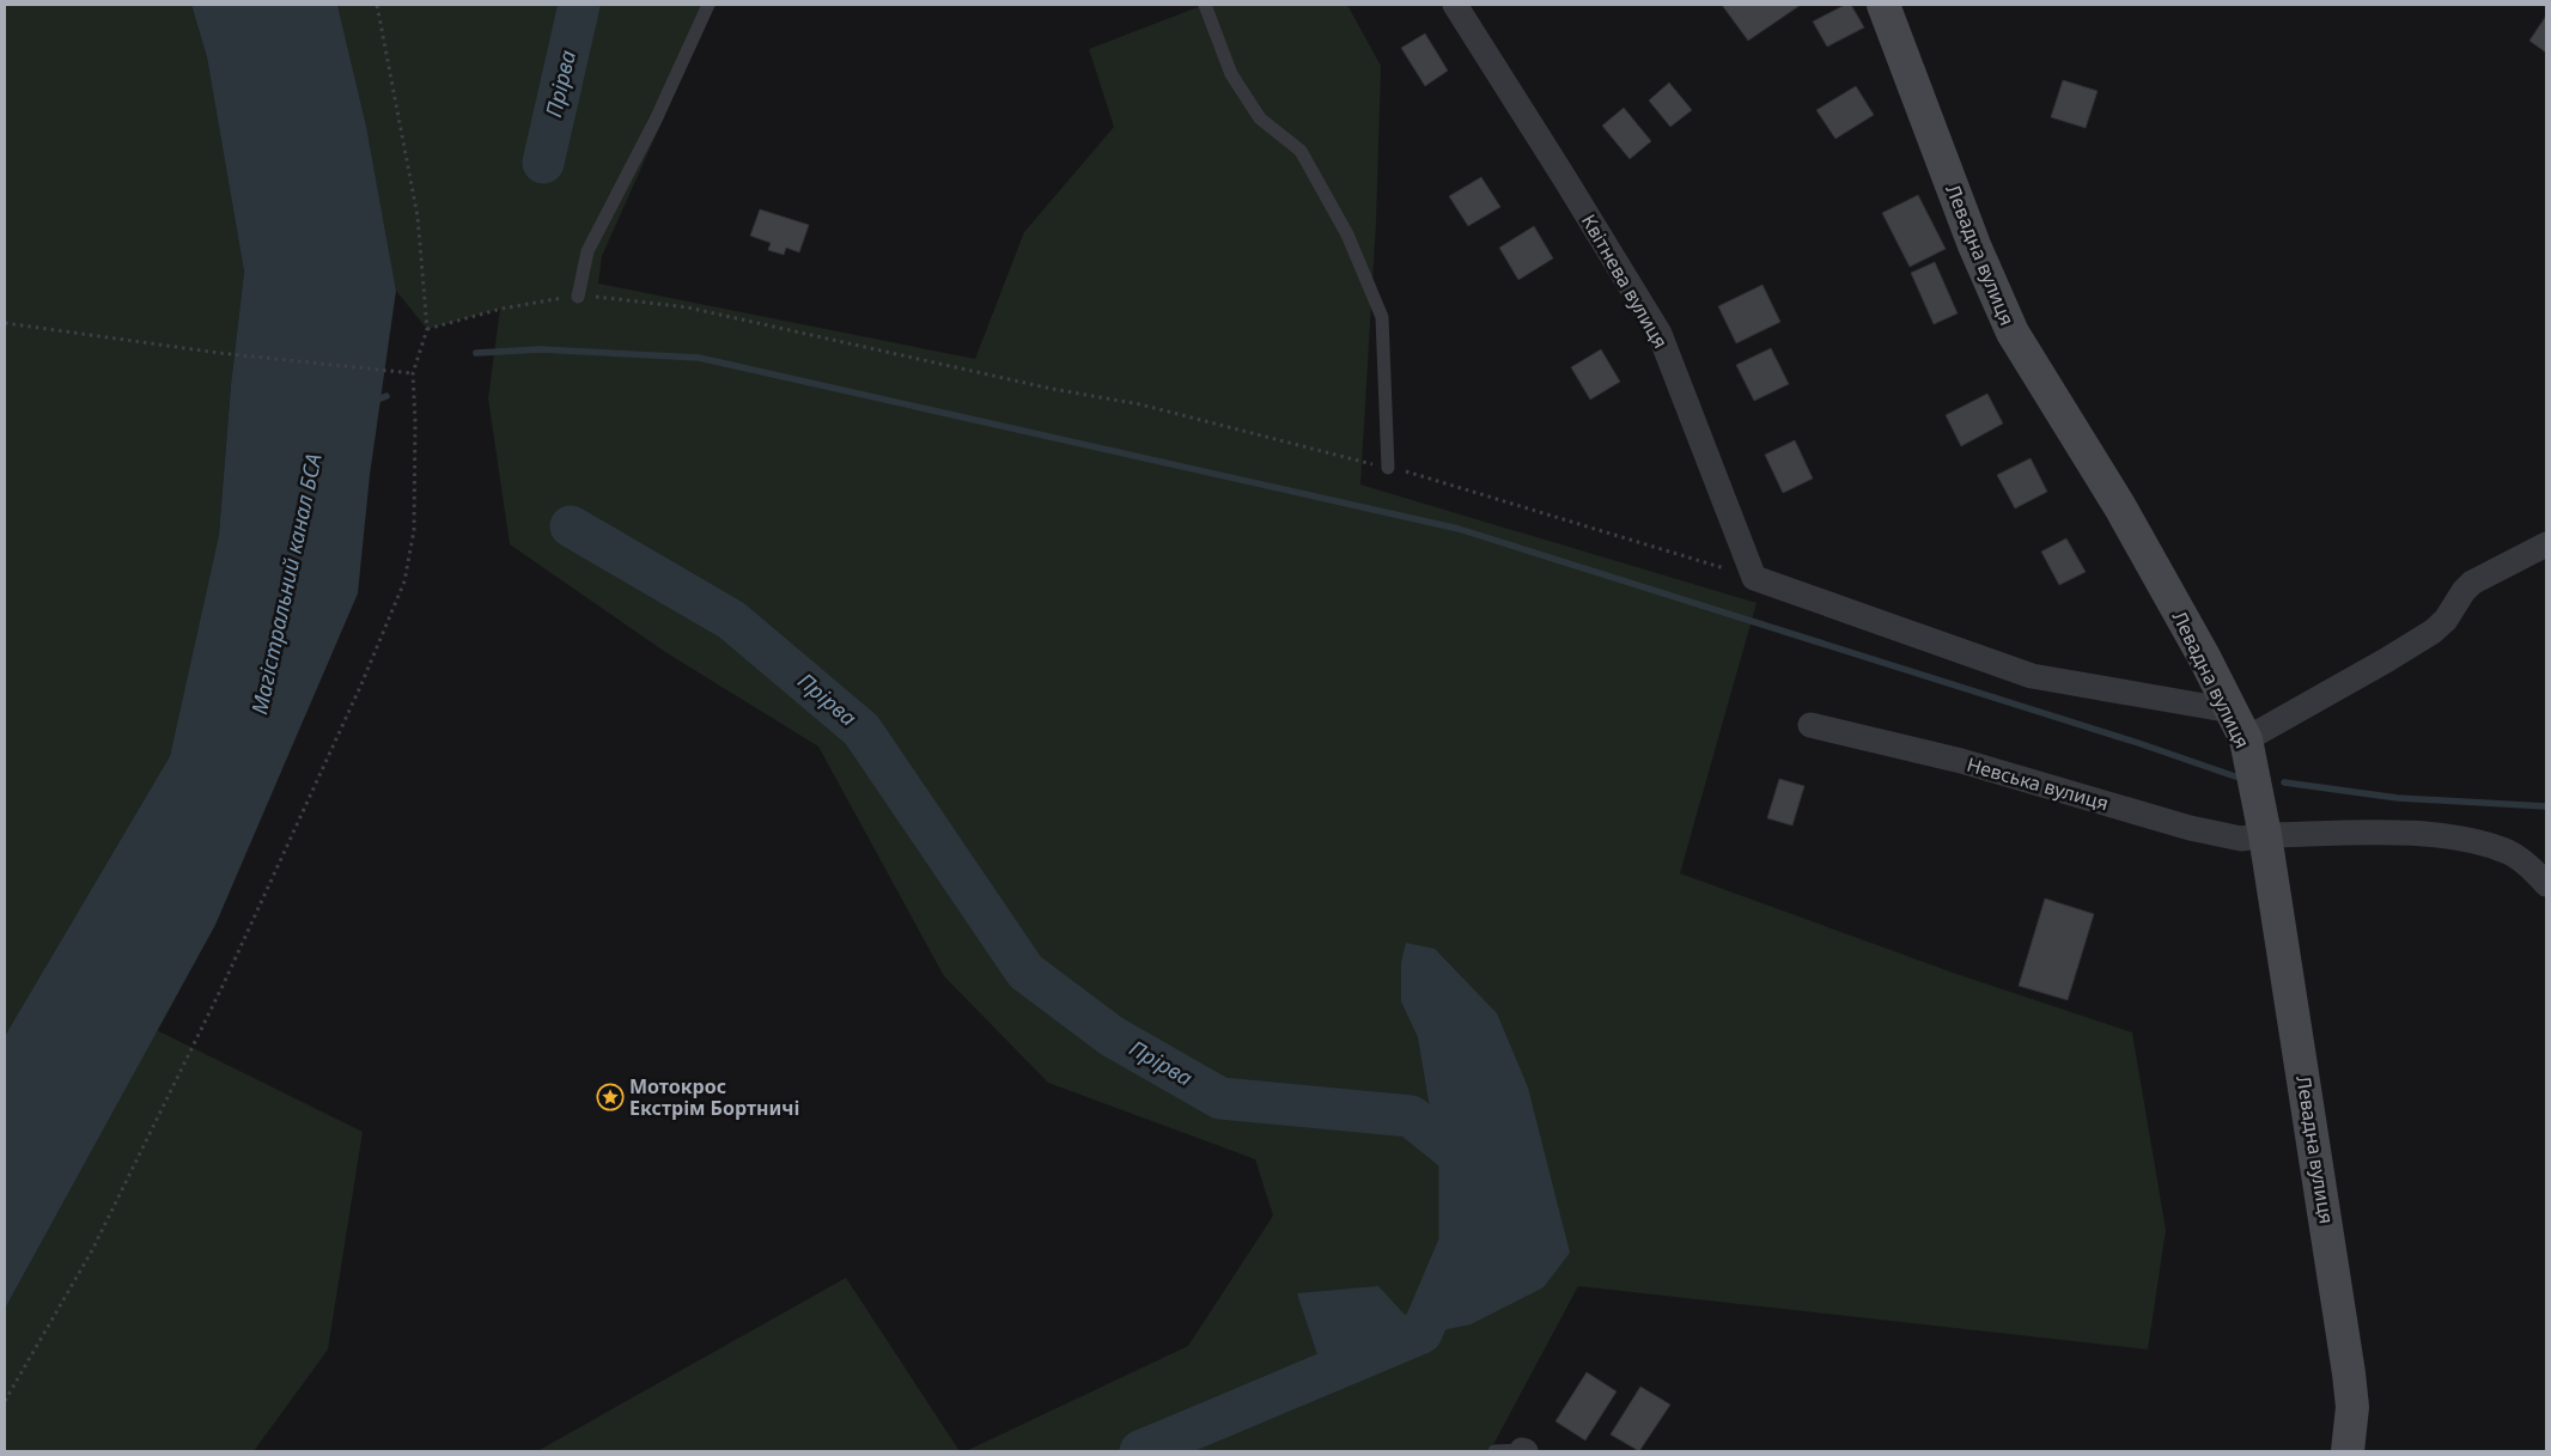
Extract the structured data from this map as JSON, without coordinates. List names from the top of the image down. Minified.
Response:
{"streets":{"street":["Левадна вулиця","Квітнева вулиця","Невська вулиця"]},"crossings":[["Левадна вулиця","Невська вулиця"]],"water":["Прірва","Магістральний канал БСА"],"places":{"place":["Мотокрос Екстрім Бортничі"]}}
